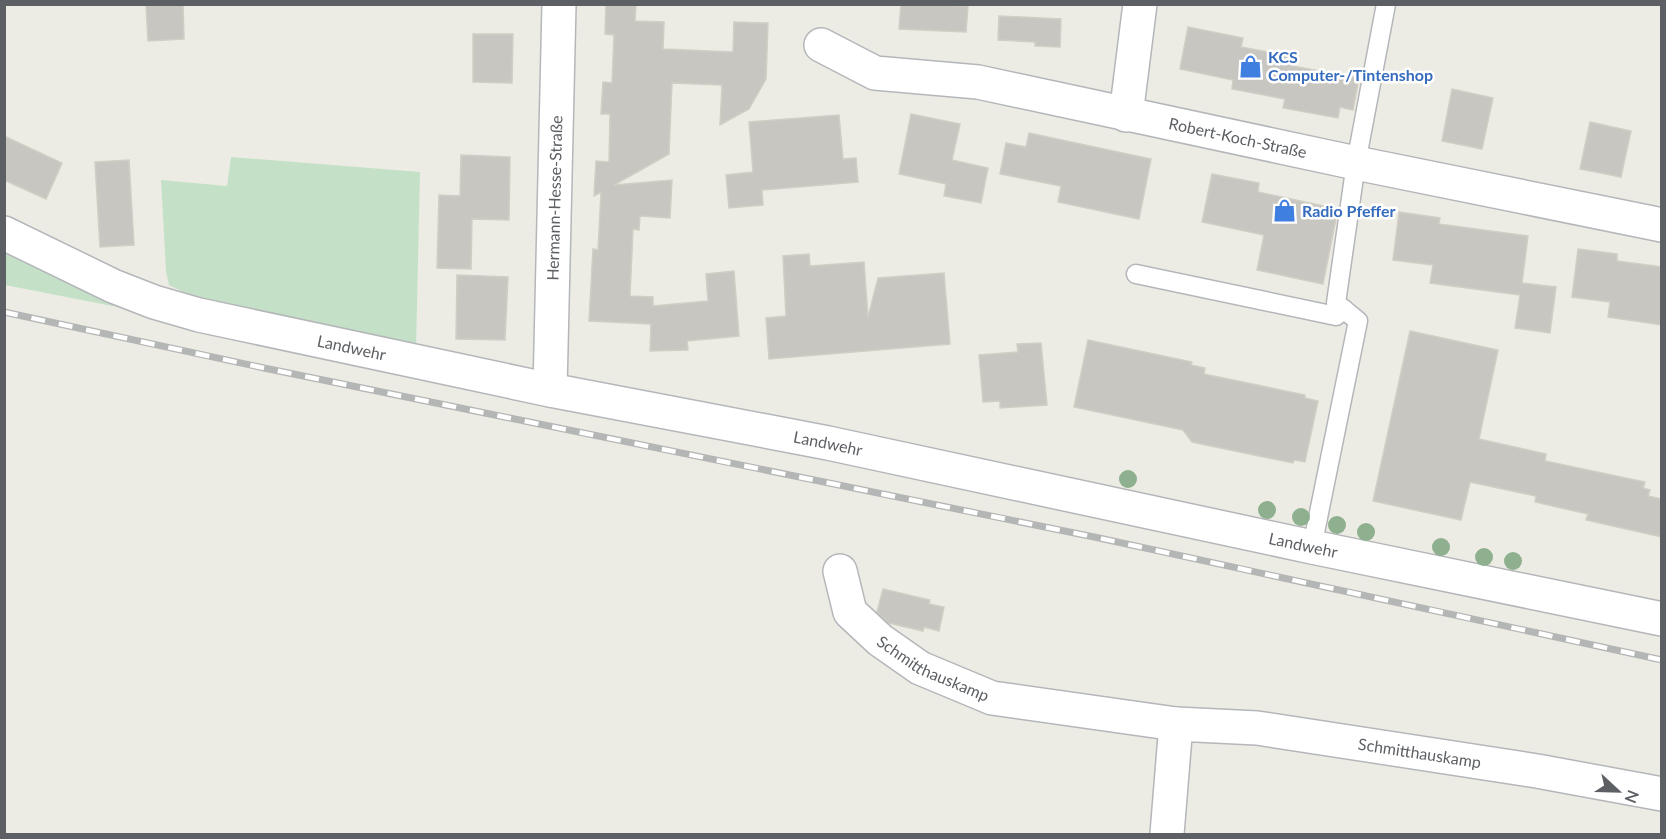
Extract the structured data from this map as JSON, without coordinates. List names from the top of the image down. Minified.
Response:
{"streets":{"street":["Robert-Koch-Straße","Hermann-Hesse-Straße","Landwehr","Schmitthauskamp"]},"crossings":[["Hermann-Hesse-Straße","Landwehr"]],"places":{"shop":["KCS Computer-/Tintenshop","Radio Pfeffer"]},"north":"right"}
